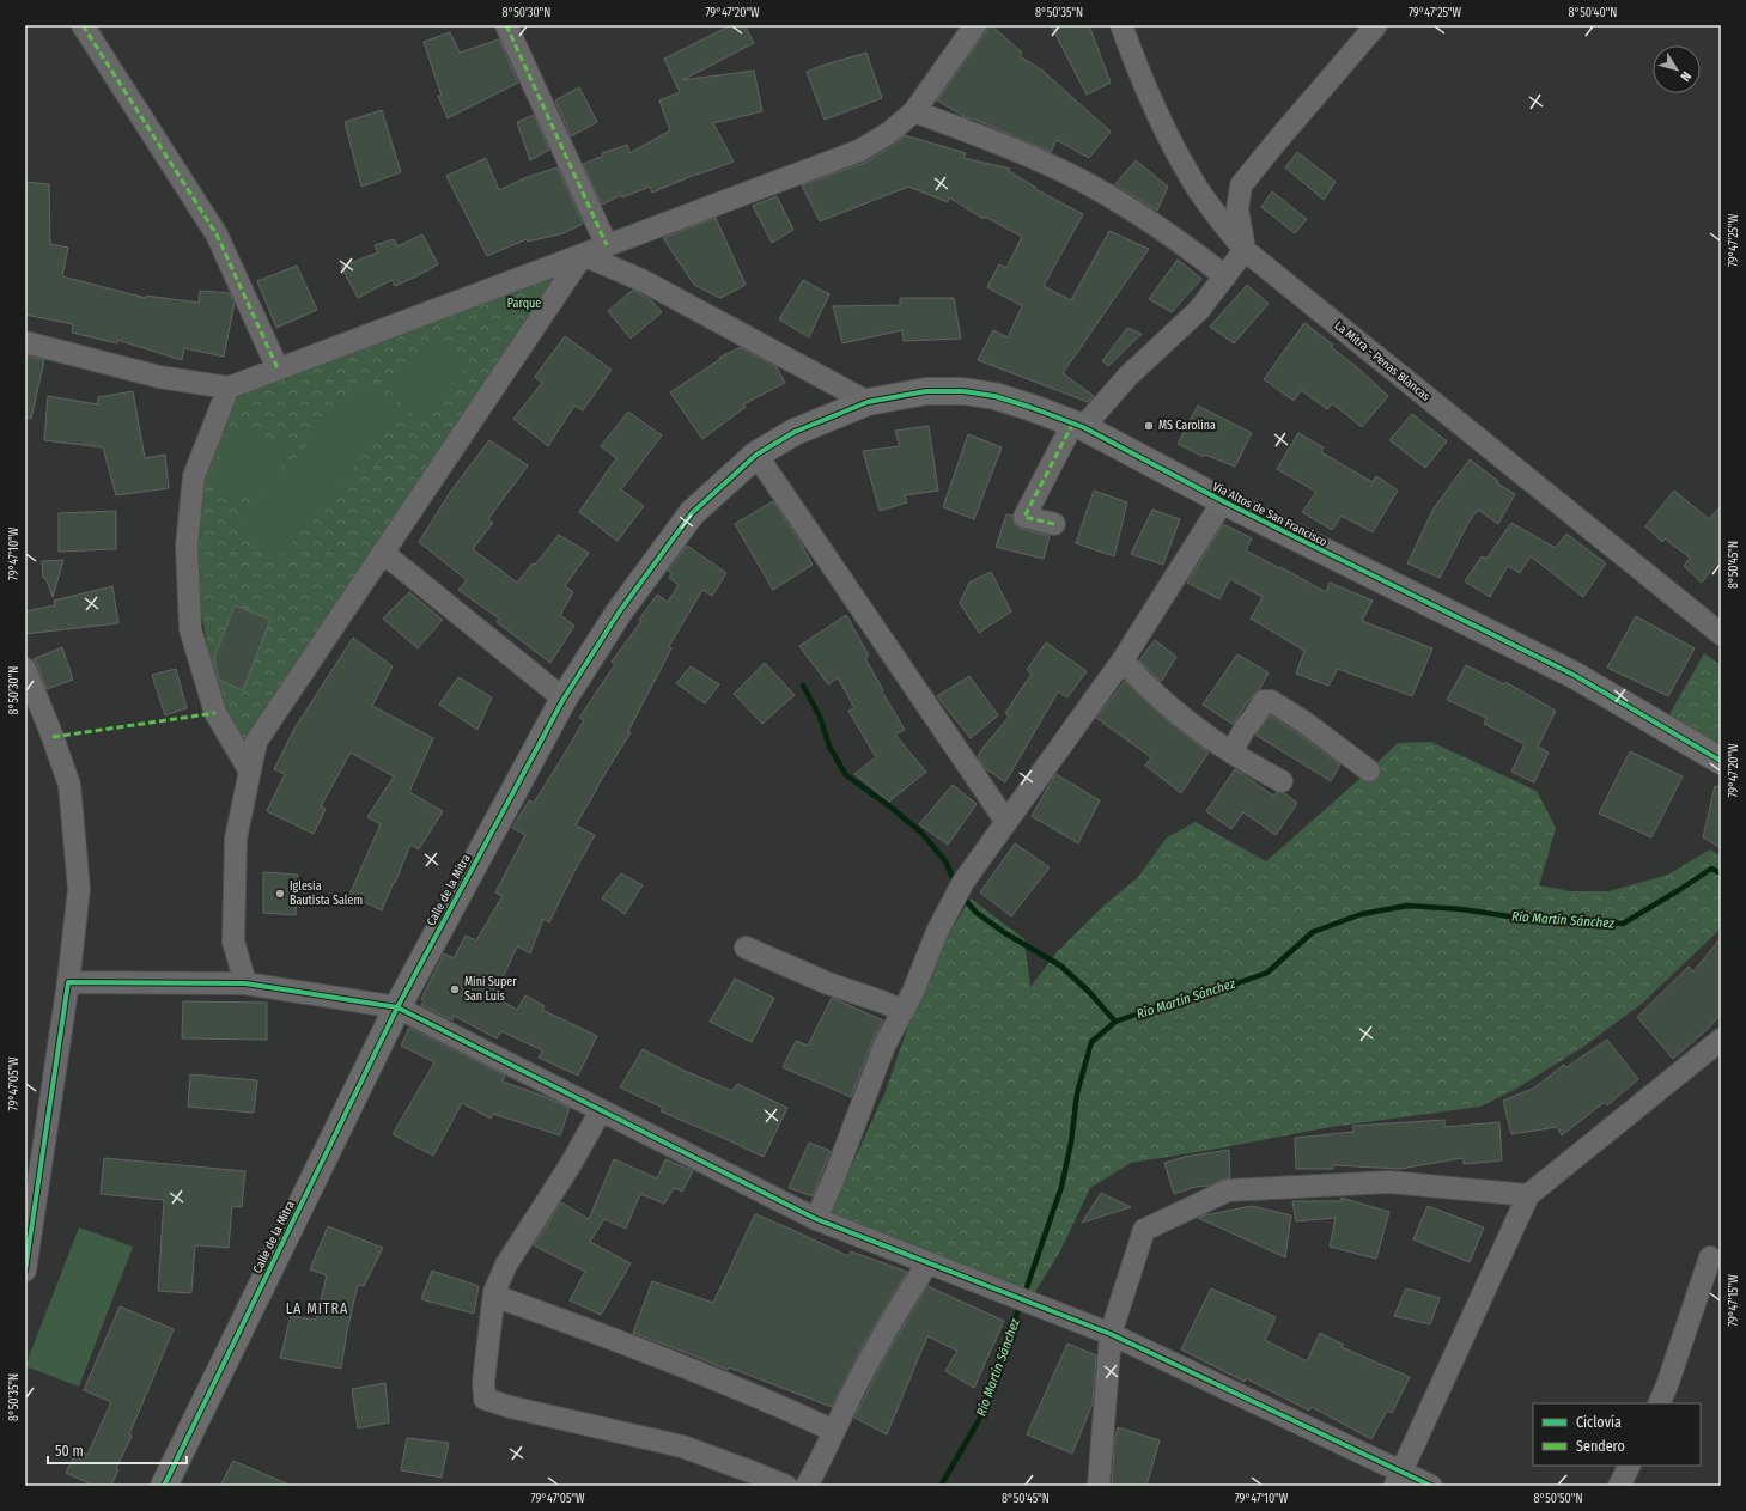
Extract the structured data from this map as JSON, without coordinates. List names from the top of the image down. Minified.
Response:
{"streets":{"street":["La Mitra - Penas Blancas","Vía Altos de San Francisco","Calle de la Mitra"]},"crossings":[["Vía Altos de San Francisco","Calle de la Mitra"]],"districts":["LA MITRA"],"water":["Río Martín Sánchez"],"parks":["Parque"],"places":["MS Carolina","Iglesia Bautista Salem","Mini Super San Luis"],"legend":["Ciclovía","Sendero"],"scale_bar":"50 m","north":"bottom right","coordinates":["8°50'30\"N","79°47'20\"W","8°50'35\"N","79°47'25\"W","8°50'40\"N","79°47'10\"W","8°50'45\"N","79°47'05\"W","79°47'15\"W","8°50'50\"N"]}
